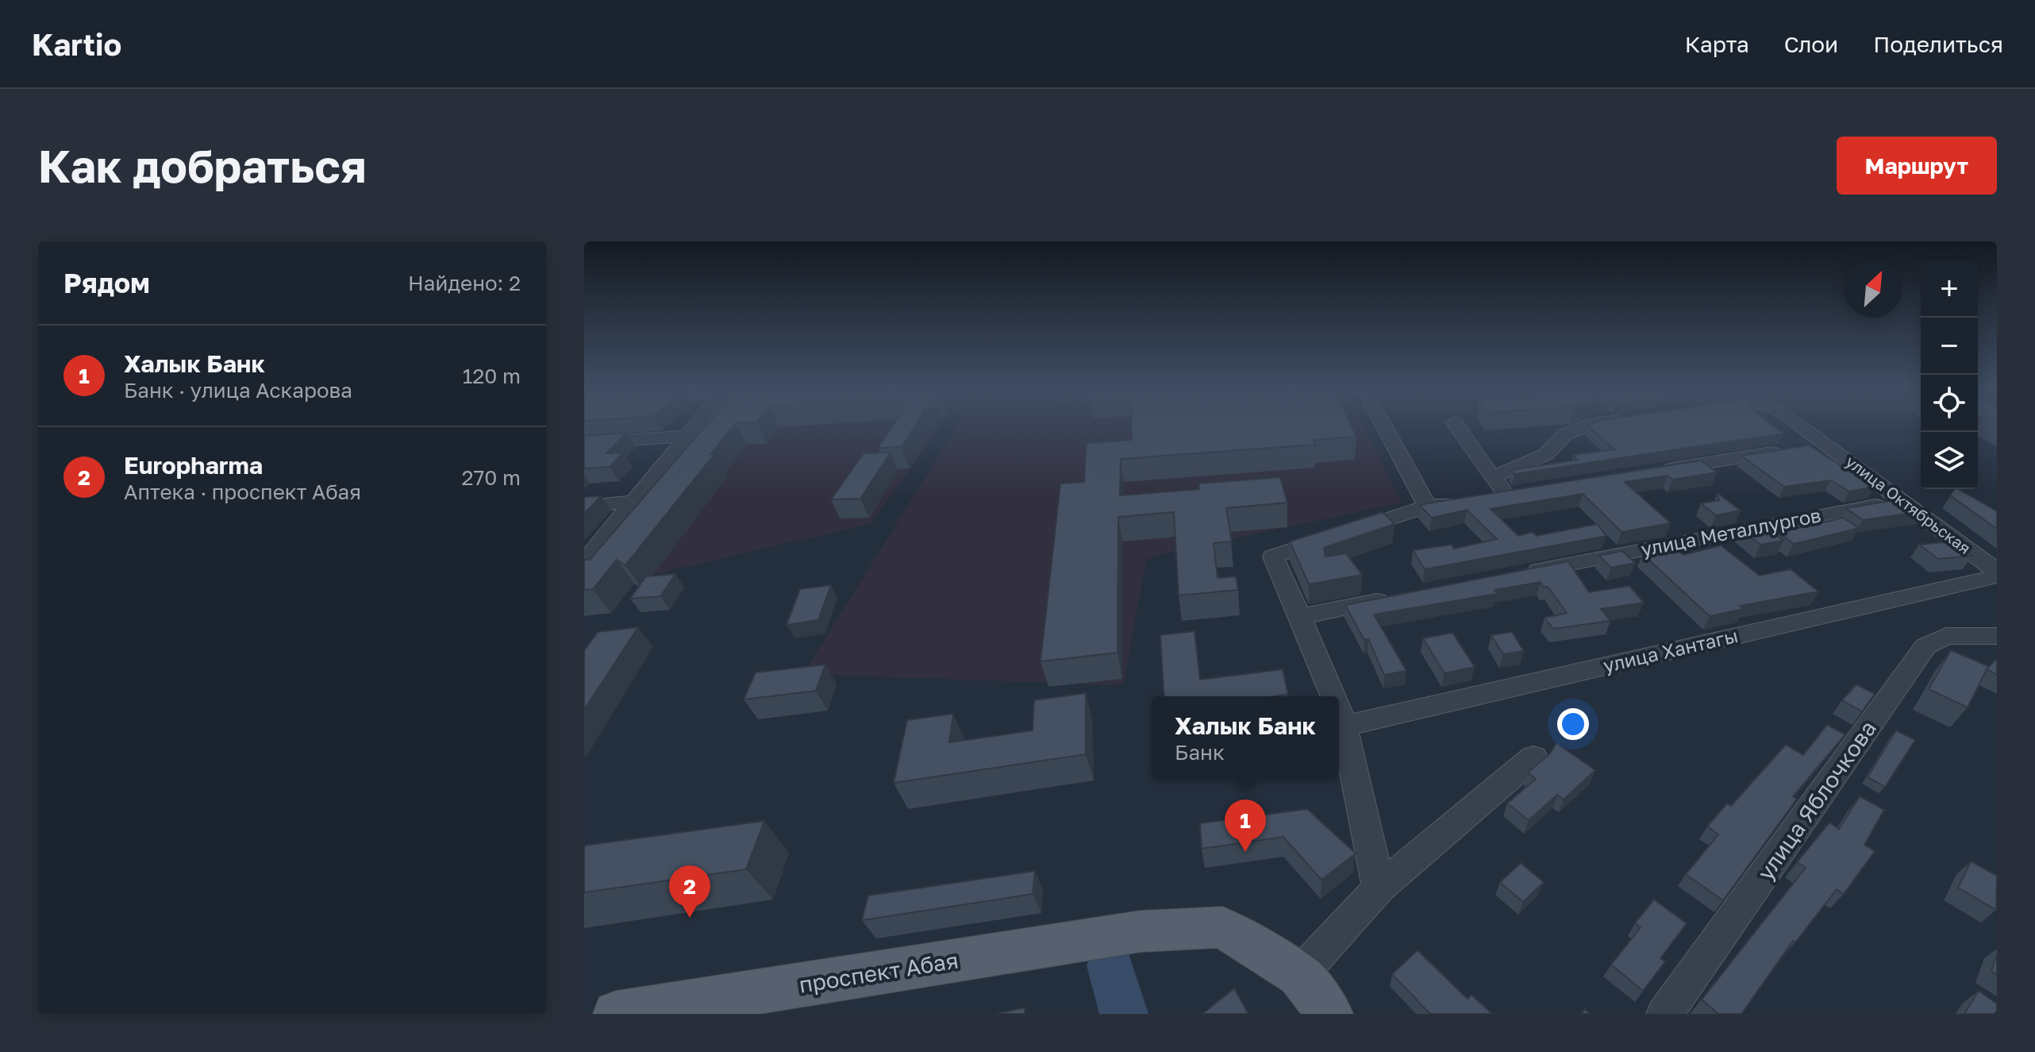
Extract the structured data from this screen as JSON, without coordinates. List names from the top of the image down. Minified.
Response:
{"streets":{"main road":["проспект Абая"],"street":["улица Октябрьская","улица Металлургов","улица Хантагы","улица Яблочкова"]},"crossings":[["улица Октябрьская","улица Металлургов"],["улица Октябрьская","улица Хантагы"]],"north":"top right","page":{"header":"Kartio","nav":["Карта","Слои","Поделиться"],"buttons":"Маршрут","title":"Как добраться","heading":["Рядом","Найдено: 2"],"map_buttons":["+","−"],"list":[{"mark":"1","name":"Халык Банк","note":"Банк · улица Аскарова","value":"120 m"},{"mark":"2","name":"Europharma","note":"Аптека · проспект Абая","value":"270 m"}],"popup":["Халык Банк","Банк"],"pins":["1","2"]}}
